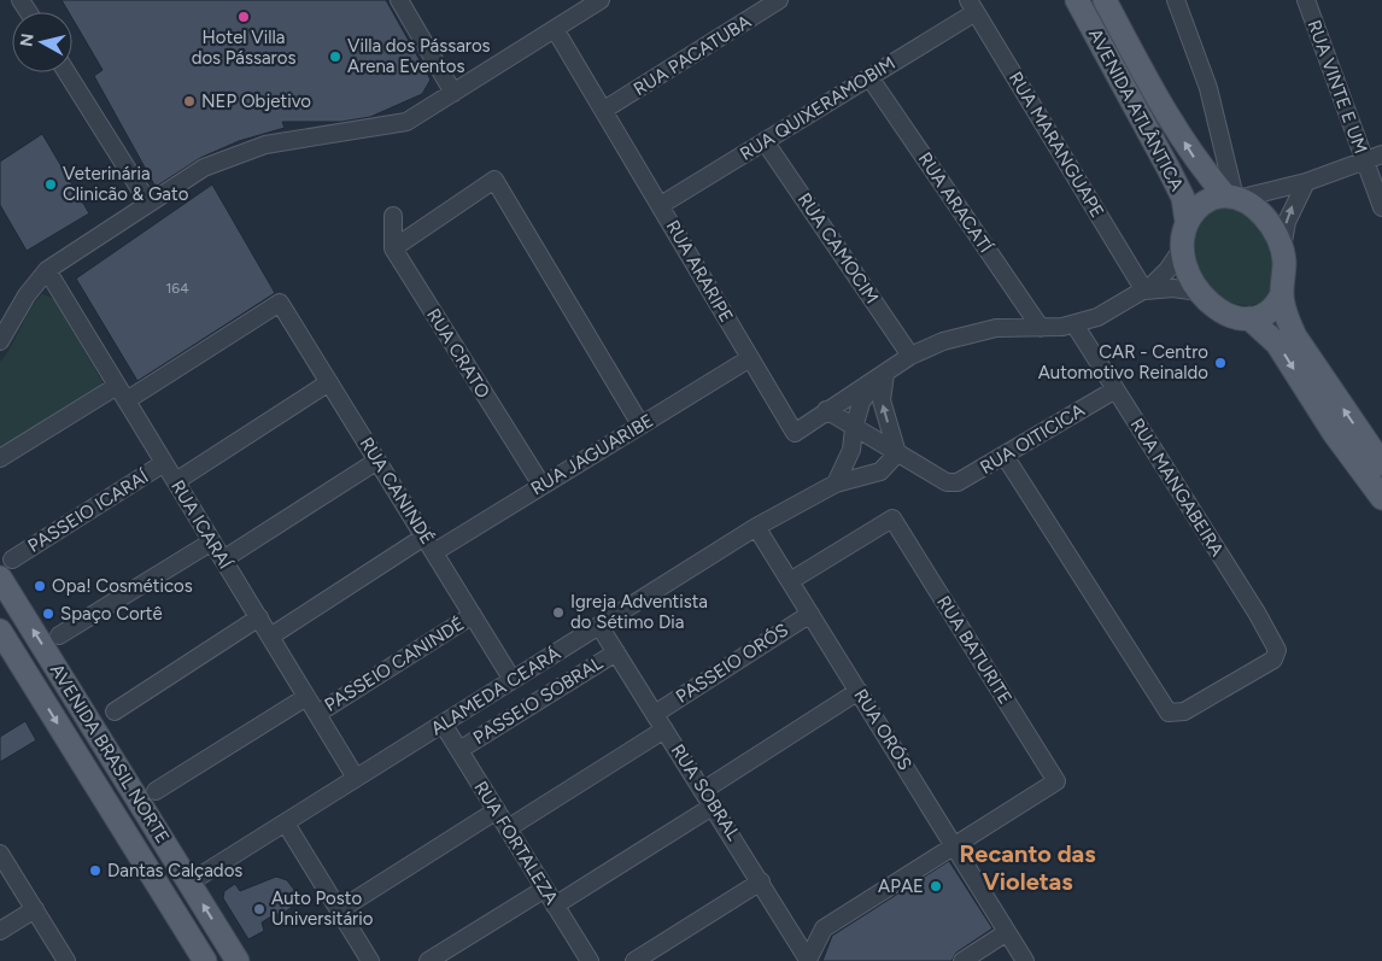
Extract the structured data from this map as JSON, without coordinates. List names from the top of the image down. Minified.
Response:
{"streets":{"main road":["AVENIDA ATLÂNTICA","AVENIDA BRASIL NORTE"],"street":["RUA PACATUBA","RUA VINTE E UM","RUA QUIXERAMOBIM","RUA MARANGUAPE","RUA ARACATÍ","RUA CAMOCIM","RUA ARARIPE","RUA CRATO","RUA OITICICA","RUA JAGUARIBE","RUA MANGABEIRA","RUA CANINDÉ","PASSEIO ICARAÍ","RUA ICARAÍ","RUA BATURITE","PASSEIO ORÓS","PASSEIO CANINDÉ","ALAMEDA CEARÁ","PASSEIO SOBRAL","RUA ORÓS","RUA SOBRAL","RUA FORTALEZA"]},"crossings":[["RUA PACATUBA","RUA ARARIPE"],["RUA QUIXERAMOBIM","RUA MARANGUAPE"],["RUA QUIXERAMOBIM","RUA ARACATÍ"],["RUA QUIXERAMOBIM","RUA CAMOCIM"],["RUA QUIXERAMOBIM","RUA ARARIPE"],["RUA ARARIPE","RUA JAGUARIBE"],["RUA CRATO","RUA JAGUARIBE"],["RUA OITICICA","RUA MANGABEIRA"],["RUA JAGUARIBE","RUA CANINDÉ"],["RUA CANINDÉ","RUA ICARAÍ"],["RUA CANINDÉ","PASSEIO CANINDÉ"],["RUA CANINDÉ","ALAMEDA CEARÁ"],["PASSEIO ICARAÍ","RUA ICARAÍ"],["PASSEIO ICARAÍ","AVENIDA BRASIL NORTE"],["RUA ICARAÍ","PASSEIO CANINDÉ"],["RUA ICARAÍ","ALAMEDA CEARÁ"],["RUA BATURITE","RUA ORÓS"],["PASSEIO ORÓS","RUA ORÓS"],["PASSEIO ORÓS","RUA SOBRAL"],["ALAMEDA CEARÁ","RUA ORÓS"],["ALAMEDA CEARÁ","AVENIDA BRASIL NORTE"],["ALAMEDA CEARÁ","RUA SOBRAL"],["ALAMEDA CEARÁ","RUA FORTALEZA"],["PASSEIO SOBRAL","RUA SOBRAL"],["PASSEIO SOBRAL","RUA FORTALEZA"]],"districts":["Recanto das Violetas"],"places":["Hotel Villa dos Pássaros","Villa dos Pássaros Arena Eventos","NEP Objetivo","Veterinária Clinicão & Gato","CAR - Centro Automotivo Reinaldo","Opa! Cosméticos","Igreja Adventista do Sétimo Dia","Spaço Cortê","Dantas Calçados","APAE","Auto Posto Universitário"],"house_numbers":["164"],"north":"left"}
